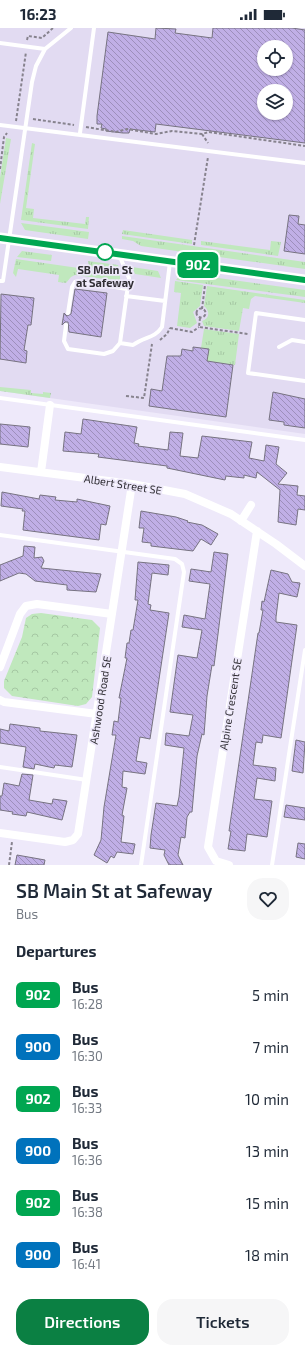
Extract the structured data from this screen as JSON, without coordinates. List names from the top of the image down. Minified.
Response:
{"streets":{"street":["Albert Street SE","Ashwood Road SE","Alpine Crescent SE"]},"crossings":[["Albert Street SE","Ashwood Road SE"],["Albert Street SE","Alpine Crescent SE"]],"places":["SB Main St at Safeway"],"lines":["bus line 902"],"page":{"status":"16:23","on_map":"902","heading":[["SB Main St at Safeway","Bus"],"Departures"],"list":[{"mark":"902","name":"Bus","note":"16:28","value":"5 min"},{"mark":"900","name":"Bus","note":"16:30","value":"7 min"},{"mark":"902","name":"Bus","note":"16:33","value":"10 min"},{"mark":"900","name":"Bus","note":"16:36","value":"13 min"},{"mark":"902","name":"Bus","note":"16:38","value":"15 min"},{"mark":"900","name":"Bus","note":"16:41","value":"18 min"}],"buttons":["Directions","Tickets"]}}
